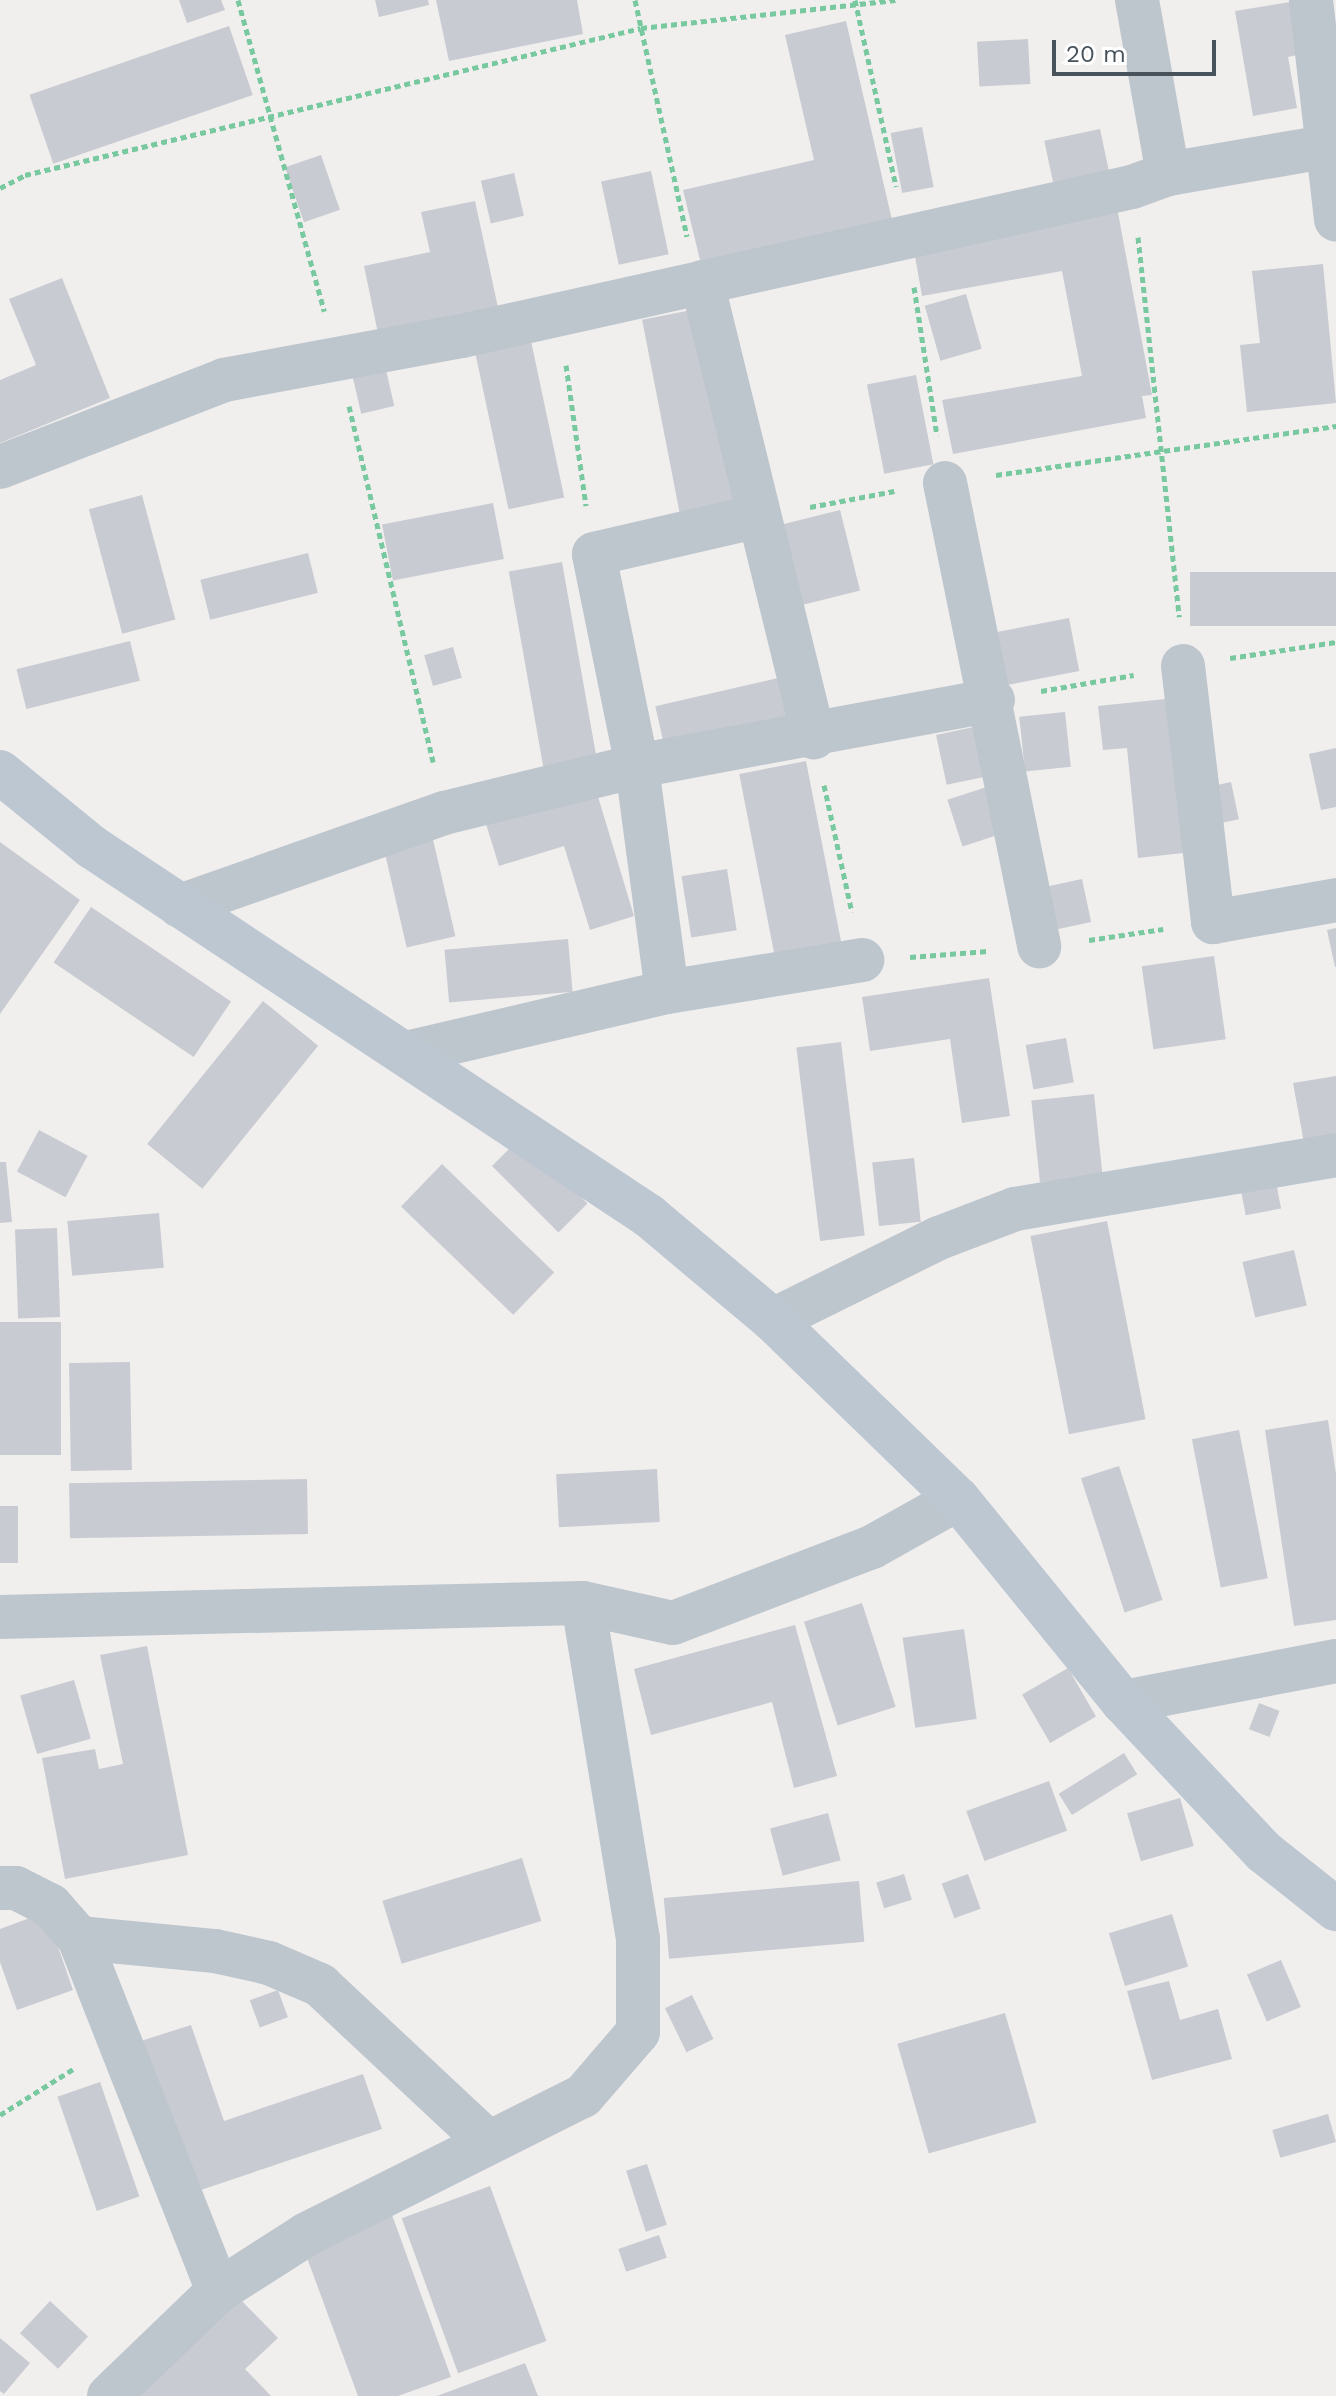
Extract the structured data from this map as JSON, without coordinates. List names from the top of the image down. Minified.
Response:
{"scale_bar":"20 m"}
